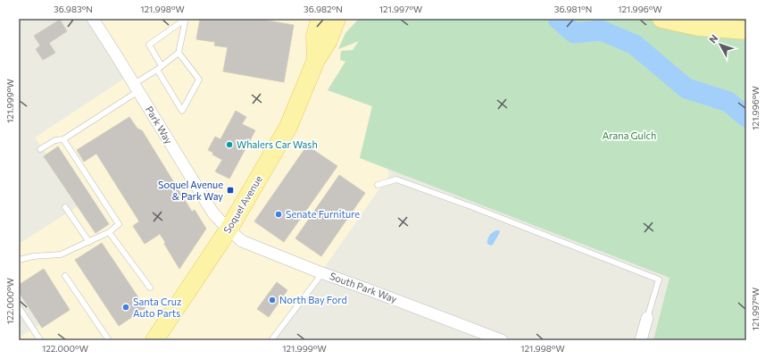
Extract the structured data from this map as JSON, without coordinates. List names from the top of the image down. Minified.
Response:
{"streets":{"main road":["Soquel Avenue"],"street":["Park Way","South Park Way"]},"crossings":[["Park Way","Soquel Avenue"],["Park Way","South Park Way"],["Soquel Avenue","South Park Way"]],"parks":["Arana Gulch"],"places":{"other":["Whalers Car Wash","Senate Furniture","North Bay Ford","Santa Cruz Auto Parts"],"transit":["Soquel Avenue & Park Way"]},"north":"top left","coordinates":["36.983°N","121.998°W","36.982°N","121.997°W","36.981°N","121.996°W","121.999°W","122.000°W"]}
